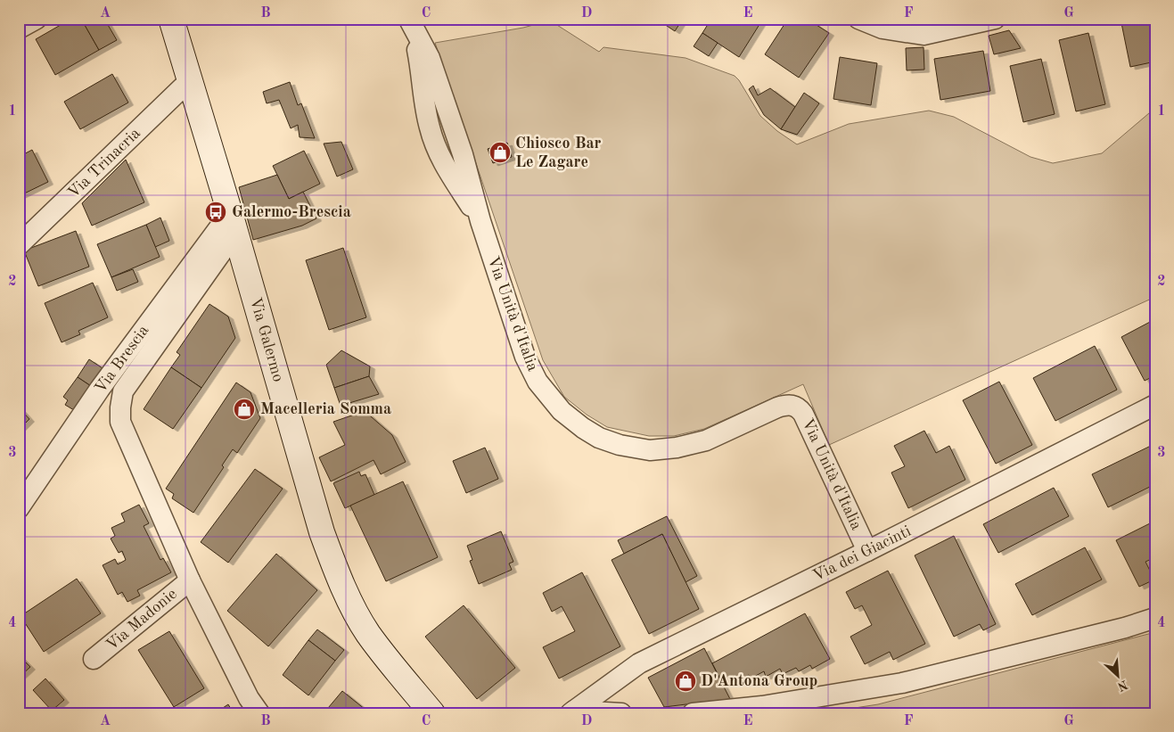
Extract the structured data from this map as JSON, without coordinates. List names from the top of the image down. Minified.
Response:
{"streets":{"main road":["Via Galermo"],"street":["Via Trinacria","Via Unità d'Italia","Via Brescia","Via dei Giacinti","Via Madonie"]},"crossings":[["Via Trinacria","Via Galermo"],["Via Unità d'Italia","Via dei Giacinti"],["Via Galermo","Via Brescia"]],"places":{"shop":["Chiosco Bar Le Zagare","Macelleria Somma","D'Antona Group"],"bus stop":["Galermo-Brescia"]},"north":"bottom right","grid":{"columns":["A","B","C","D","E","F","G"],"rows":["1","2","3","4"]}}
